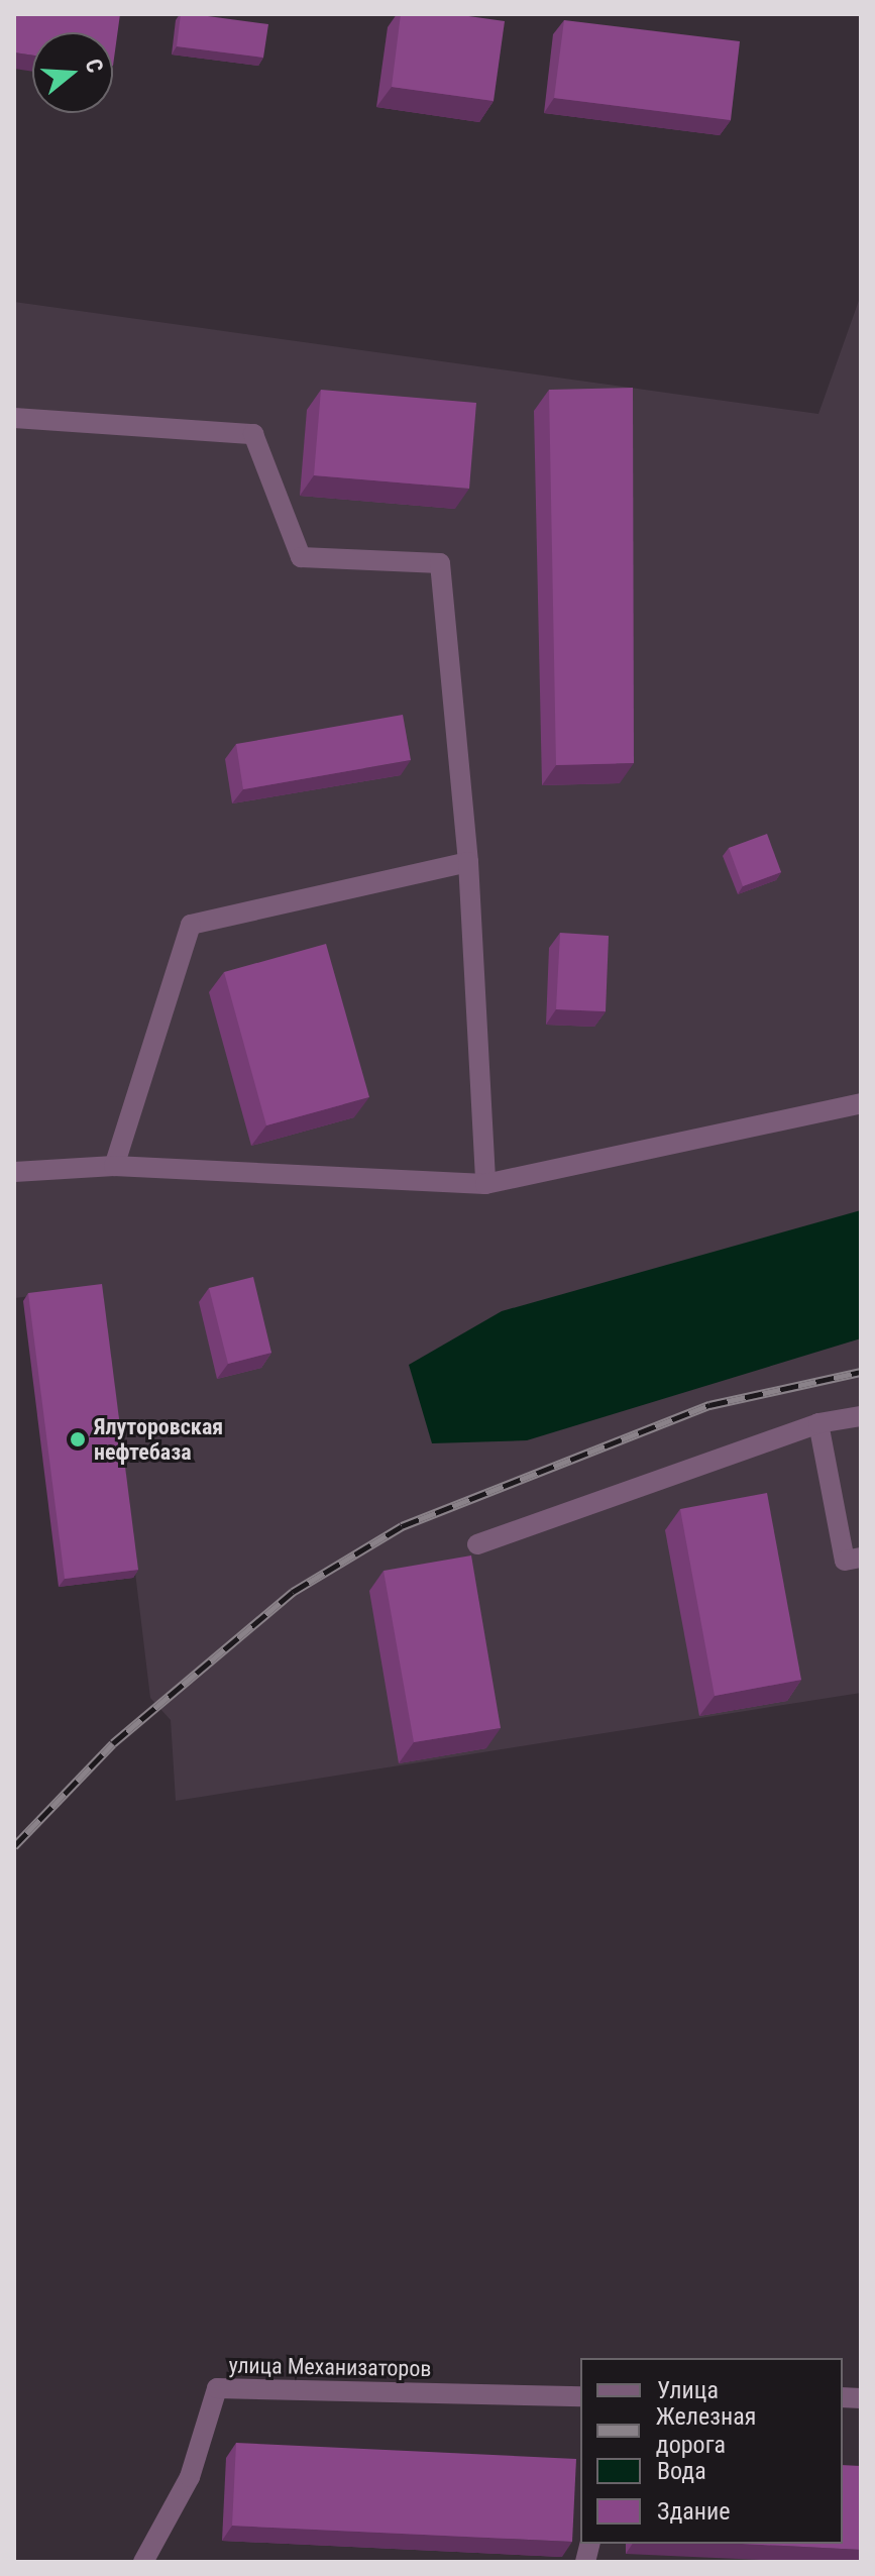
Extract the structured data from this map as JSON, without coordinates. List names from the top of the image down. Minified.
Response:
{"streets":{"street":["улица Механизаторов"]},"places":["Ялуторовская нефтебаза"],"legend":["Улица","Железная дорога","Вода","Здание"],"north":"right"}
